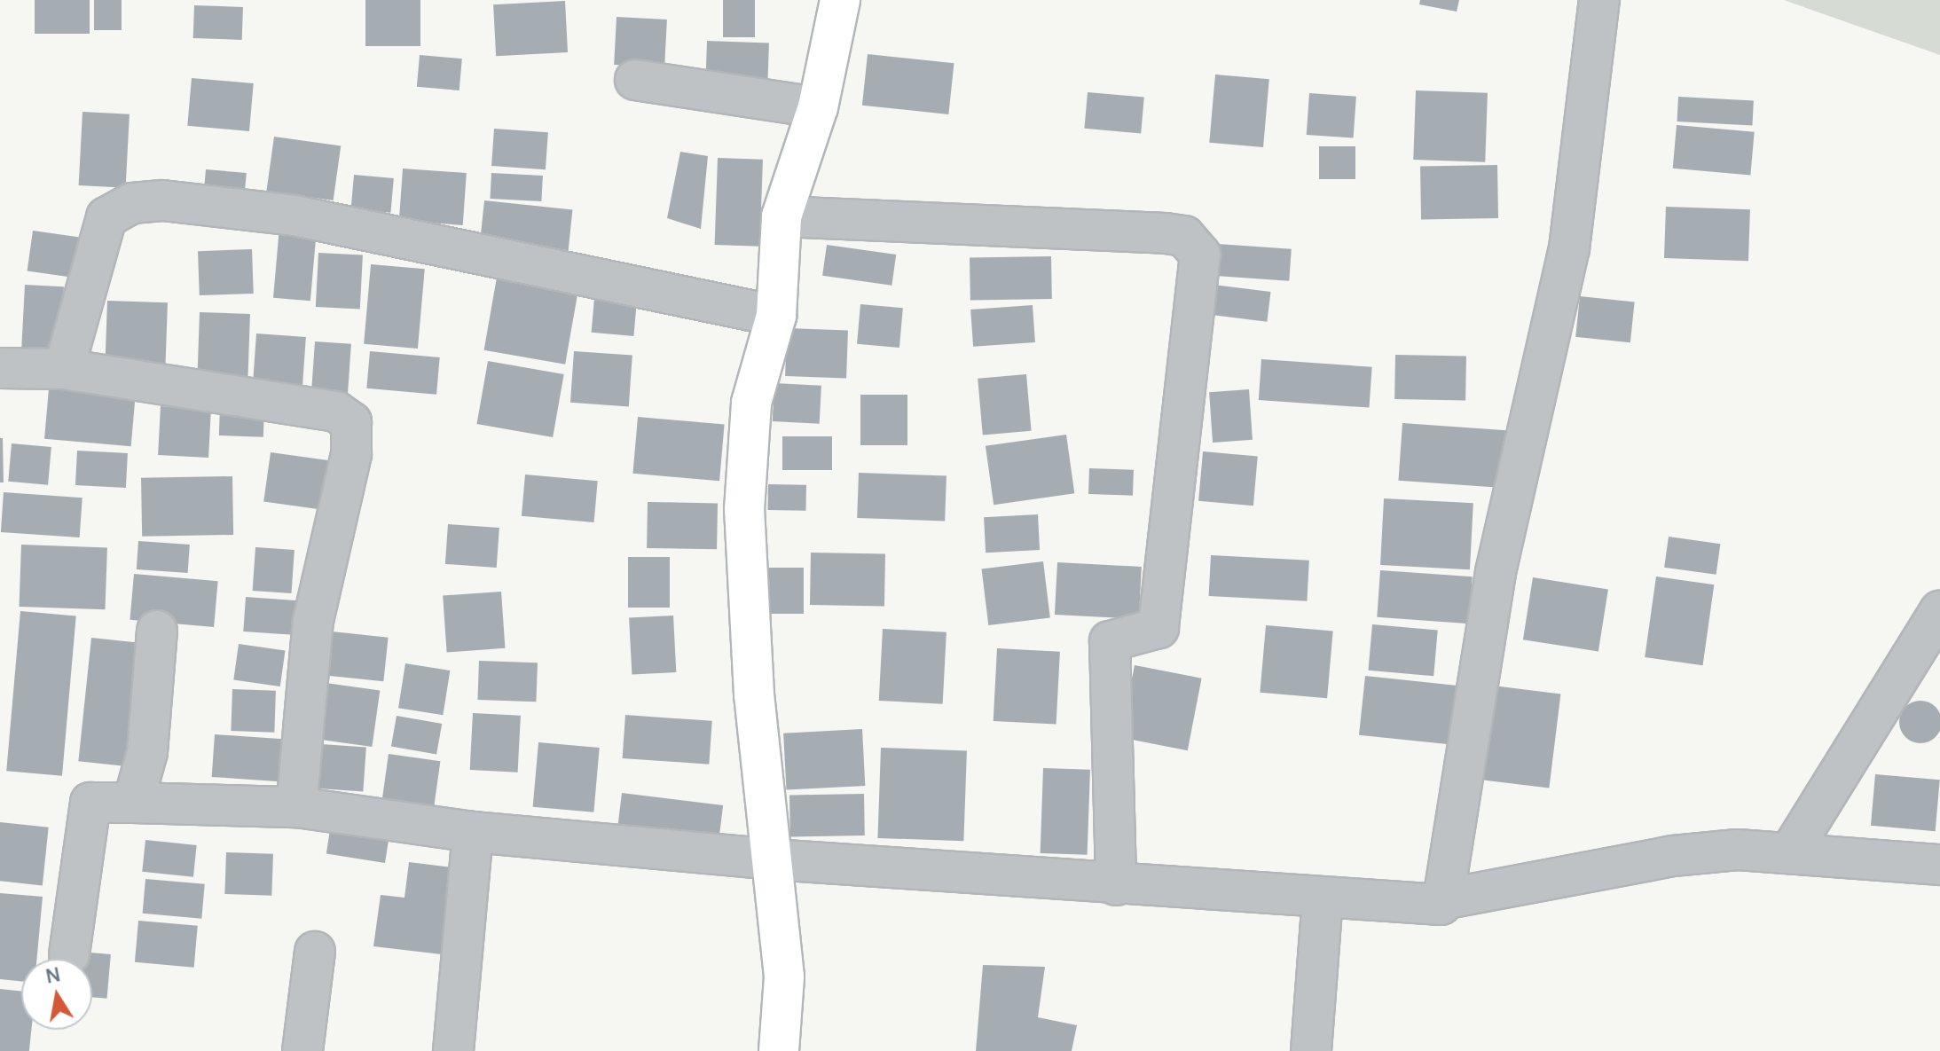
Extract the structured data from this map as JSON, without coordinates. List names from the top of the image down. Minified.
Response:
{"north":"top"}
